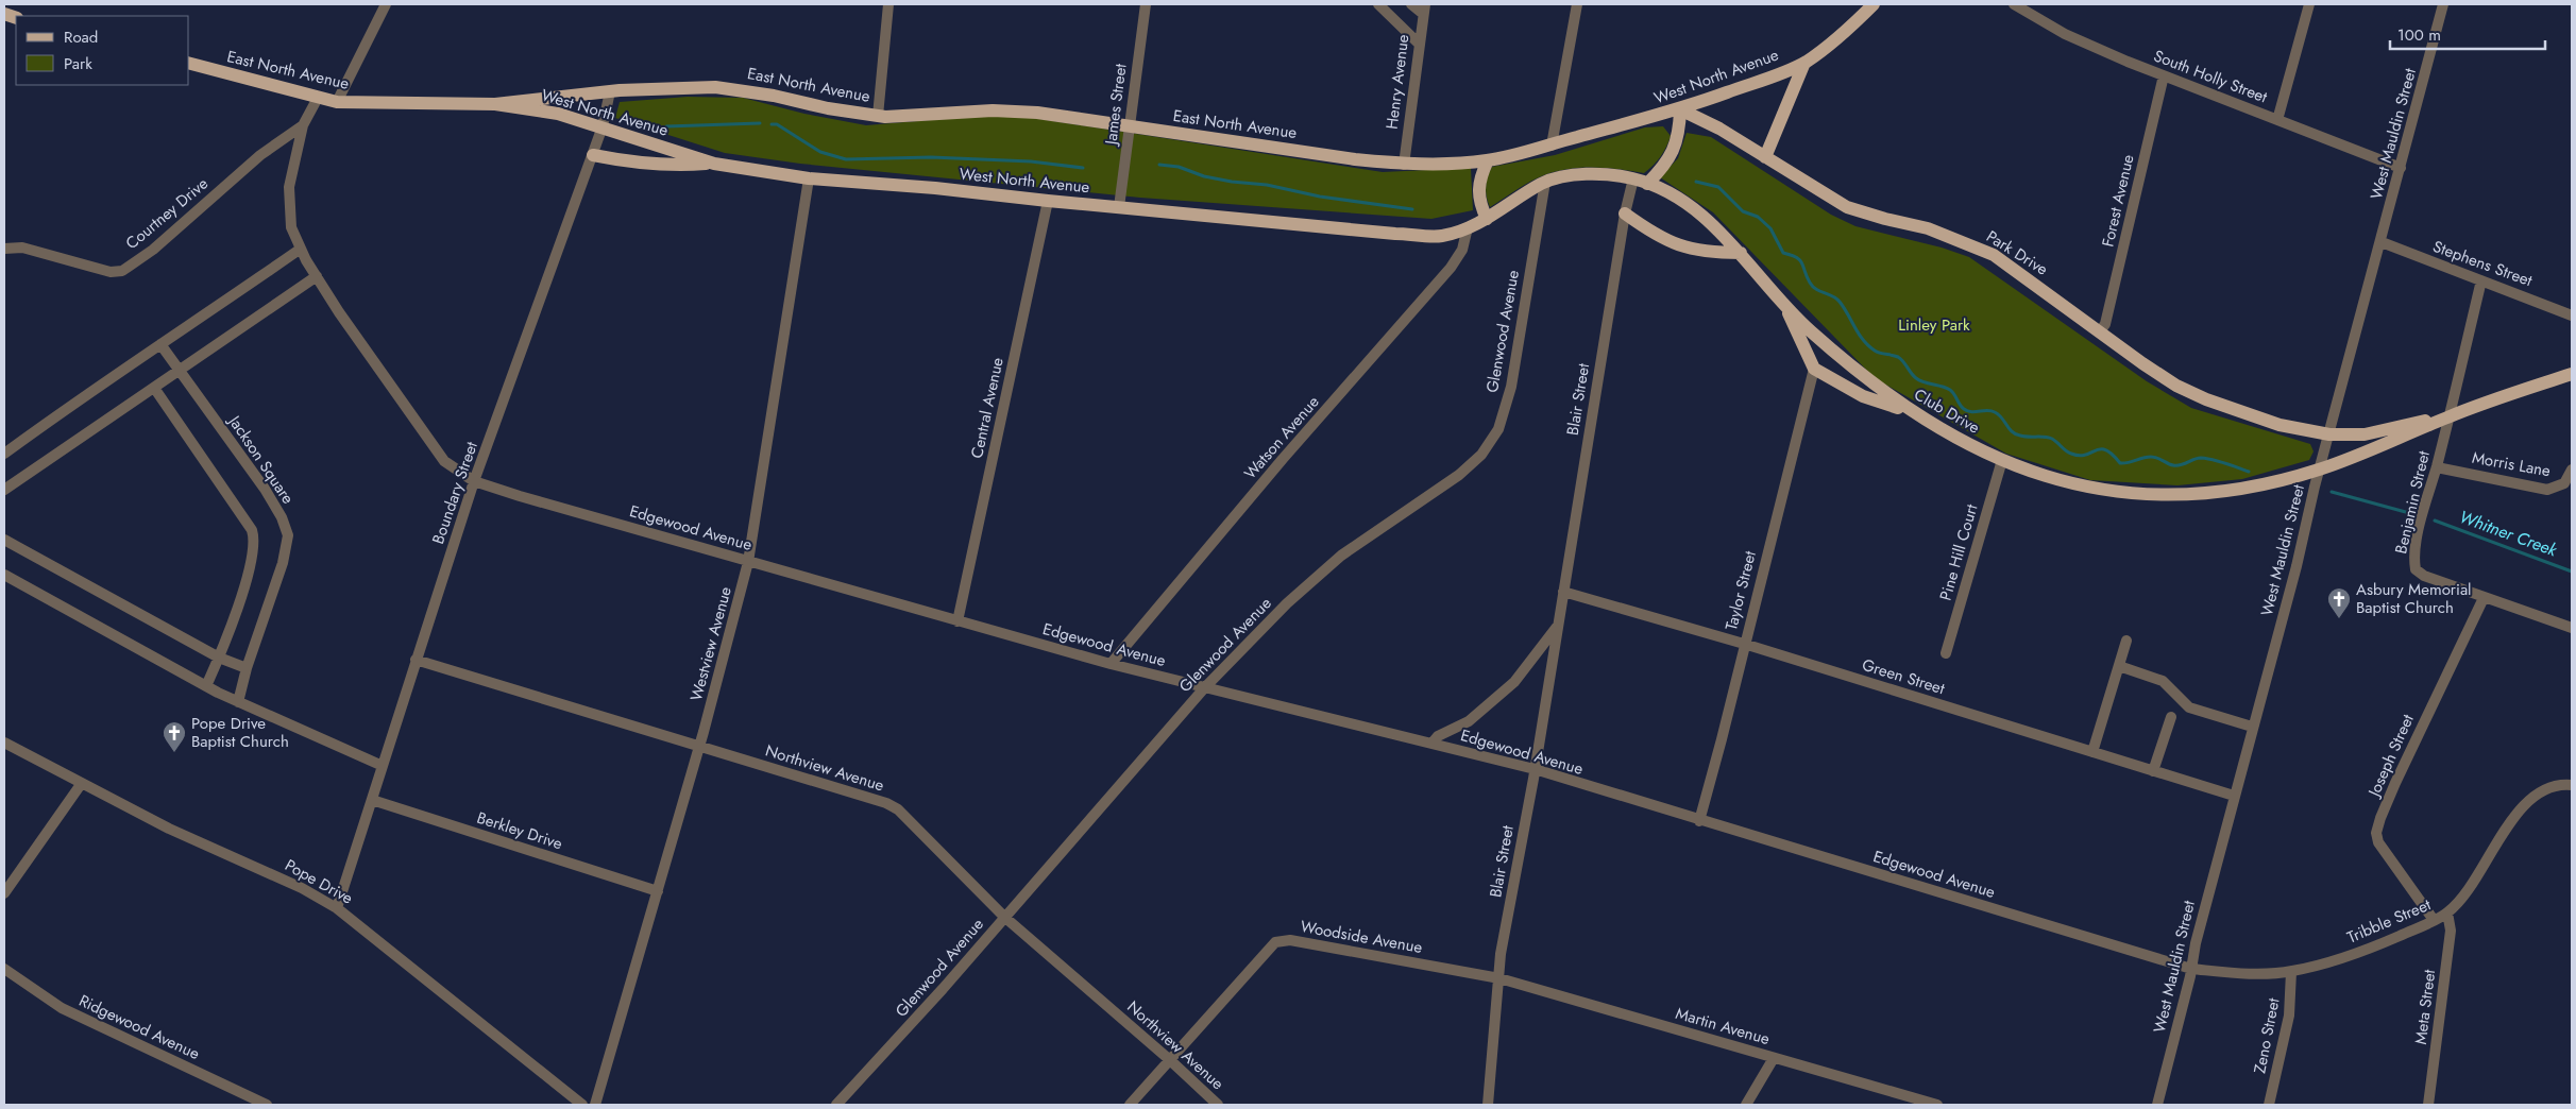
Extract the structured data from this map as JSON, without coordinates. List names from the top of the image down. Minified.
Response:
{"streets":{"main road":["East North Avenue","West North Avenue","Park Drive","Club Drive"],"street":["South Holly Street","Henry Avenue","James Street","West Mauldin Street","Forest Avenue","Courtney Drive","Stephens Street","Glenwood Avenue","Blair Street","Central Avenue","Watson Avenue","Jackson Square","Morris Lane","Boundary Street","Benjamin Street","Edgewood Avenue","Pine Hill Court","Taylor Street","Westview Avenue","Green Street","Joseph Street","Northview Avenue","Berkley Drive","Pope Drive","Tribble Street","Woodside Avenue","Meta Street","Martin Avenue","Ridgewood Avenue","Zeno Street"]},"crossings":[["East North Avenue","West North Avenue"],["East North Avenue","Henry Avenue"],["East North Avenue","James Street"],["East North Avenue","Boundary Street"],["East North Avenue","Edgewood Avenue"],["West North Avenue","James Street"],["West North Avenue","Park Drive"],["West North Avenue","Glenwood Avenue"],["West North Avenue","Central Avenue"],["West North Avenue","Club Drive"],["West North Avenue","Watson Avenue"],["West North Avenue","Boundary Street"],["West North Avenue","Westview Avenue"],["South Holly Street","West Mauldin Street"],["South Holly Street","Forest Avenue"],["West Mauldin Street","Park Drive"],["West Mauldin Street","Stephens Street"],["West Mauldin Street","Club Drive"],["West Mauldin Street","Edgewood Avenue"],["West Mauldin Street","Green Street"],["West Mauldin Street","Tribble Street"],["Forest Avenue","Park Drive"],["Courtney Drive","Edgewood Avenue"],["Park Drive","Club Drive"],["Park Drive","Benjamin Street"],["Stephens Street","Benjamin Street"],["Glenwood Avenue","Club Drive"],["Glenwood Avenue","Edgewood Avenue"],["Glenwood Avenue","Northview Avenue"],["Blair Street","Club Drive"],["Blair Street","Edgewood Avenue"],["Blair Street","Green Street"],["Blair Street","Woodside Avenue"],["Blair Street","Martin Avenue"],["Central Avenue","Edgewood Avenue"],["Club Drive","Benjamin Street"],["Club Drive","Pine Hill Court"],["Watson Avenue","Edgewood Avenue"],["Morris Lane","Benjamin Street"],["Boundary Street","Edgewood Avenue"],["Boundary Street","Northview Avenue"],["Boundary Street","Berkley Drive"],["Boundary Street","Pope Drive"],["Benjamin Street","Joseph Street"],["Edgewood Avenue","Taylor Street"],["Edgewood Avenue","Westview Avenue"],["Edgewood Avenue","Tribble Street"],["Taylor Street","Green Street"],["Westview Avenue","Northview Avenue"],["Westview Avenue","Berkley Drive"],["Joseph Street","Tribble Street"],["Northview Avenue","Woodside Avenue"],["Tribble Street","Meta Street"],["Tribble Street","Zeno Street"],["Woodside Avenue","Martin Avenue"]],"water":["Whitner Creek"],"parks":["Linley Park"],"places":{"church":["Asbury Memorial Baptist Church","Pope Drive Baptist Church"]},"legend":["Road","Park"],"scale_bar":"100 m"}
